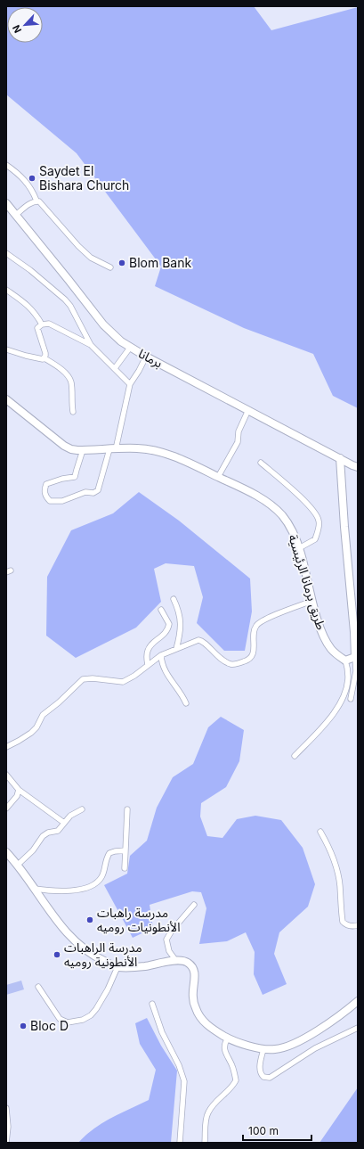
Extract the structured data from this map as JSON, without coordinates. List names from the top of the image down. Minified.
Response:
{"streets":{"street":["برمانا","طريق برمانا الرئيسية"]},"places":["Saydet El Bishara Church","Blom Bank","مدرسة راهبات الأنطونيات روميه","مدرسة الراهبات الأنطونية روميه","Bloc D"],"scale_bar":"100 m","north":"bottom left"}
